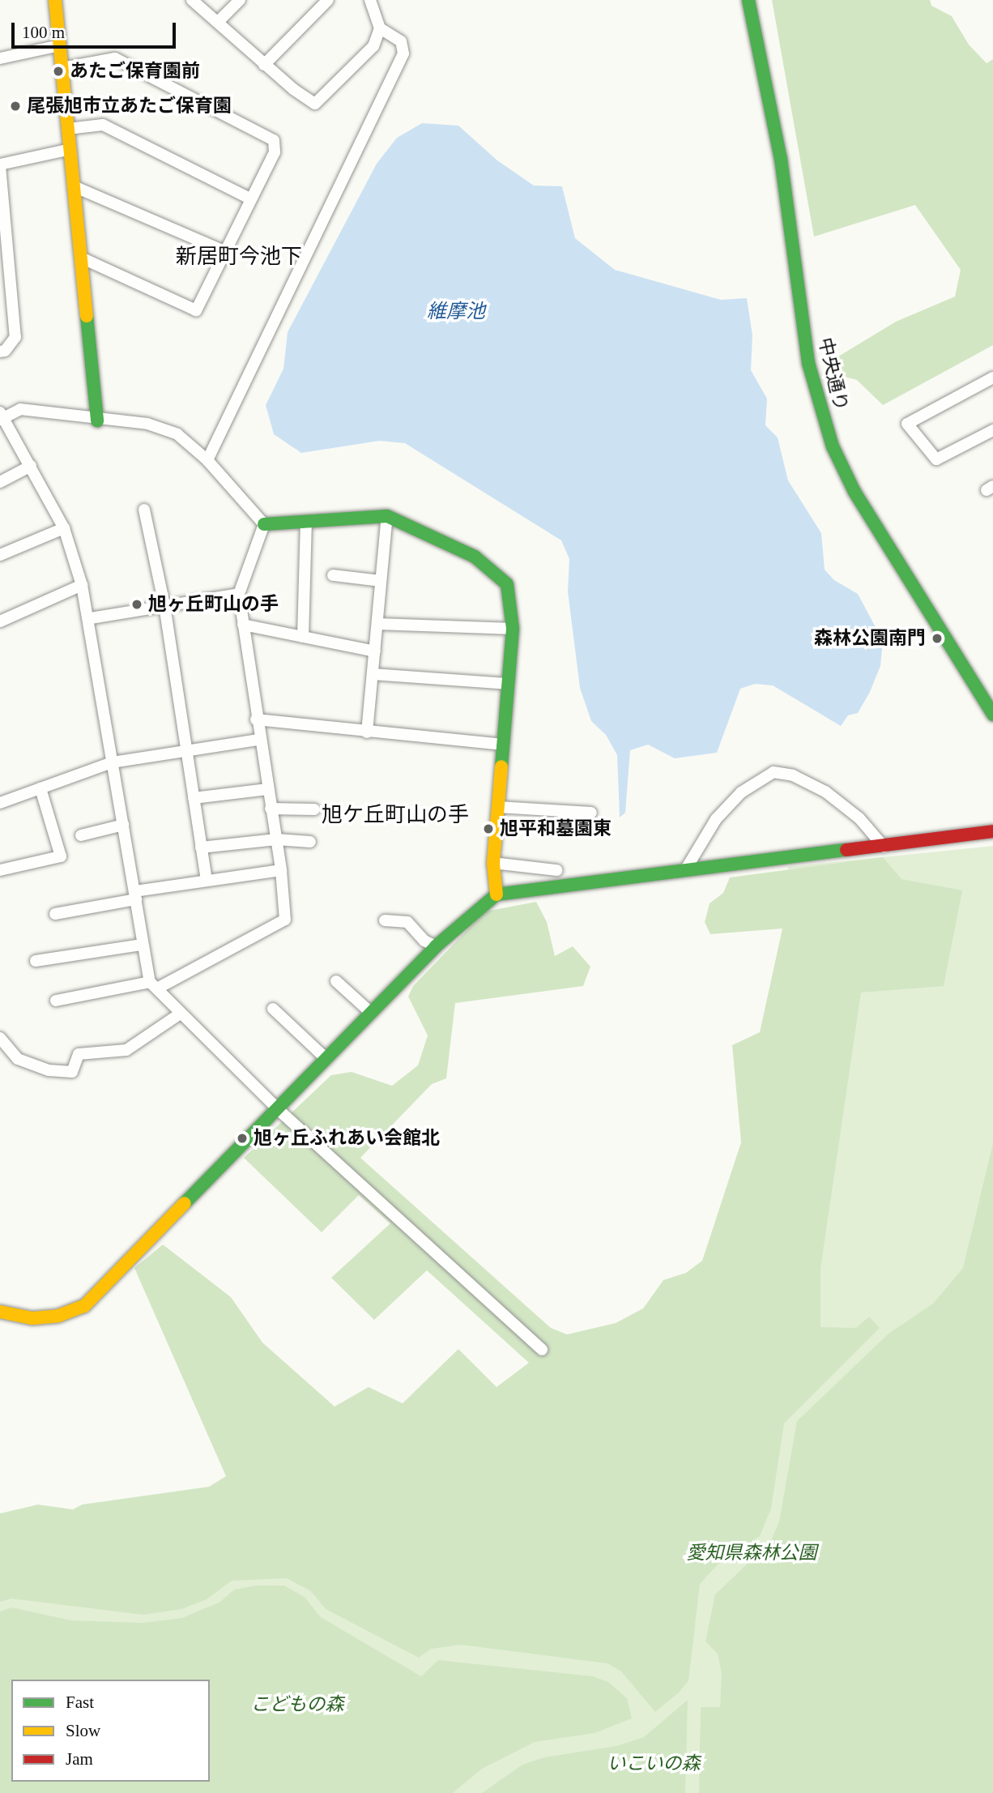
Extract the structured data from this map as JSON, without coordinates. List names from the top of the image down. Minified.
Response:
{"streets":{"street":["中央通り"]},"districts":["新居町今池下","旭ケ丘町山の手"],"water":["維摩池"],"parks":["愛知県森林公園","こどもの森","いこいの森"],"places":["あたご保育園前","尾張旭市立あたご保育園","旭ヶ丘町山の手","森林公園南門","旭平和墓園東","旭ヶ丘ふれあい会館北"],"legend":["Fast","Slow","Jam"],"scale_bar":"100 m"}
